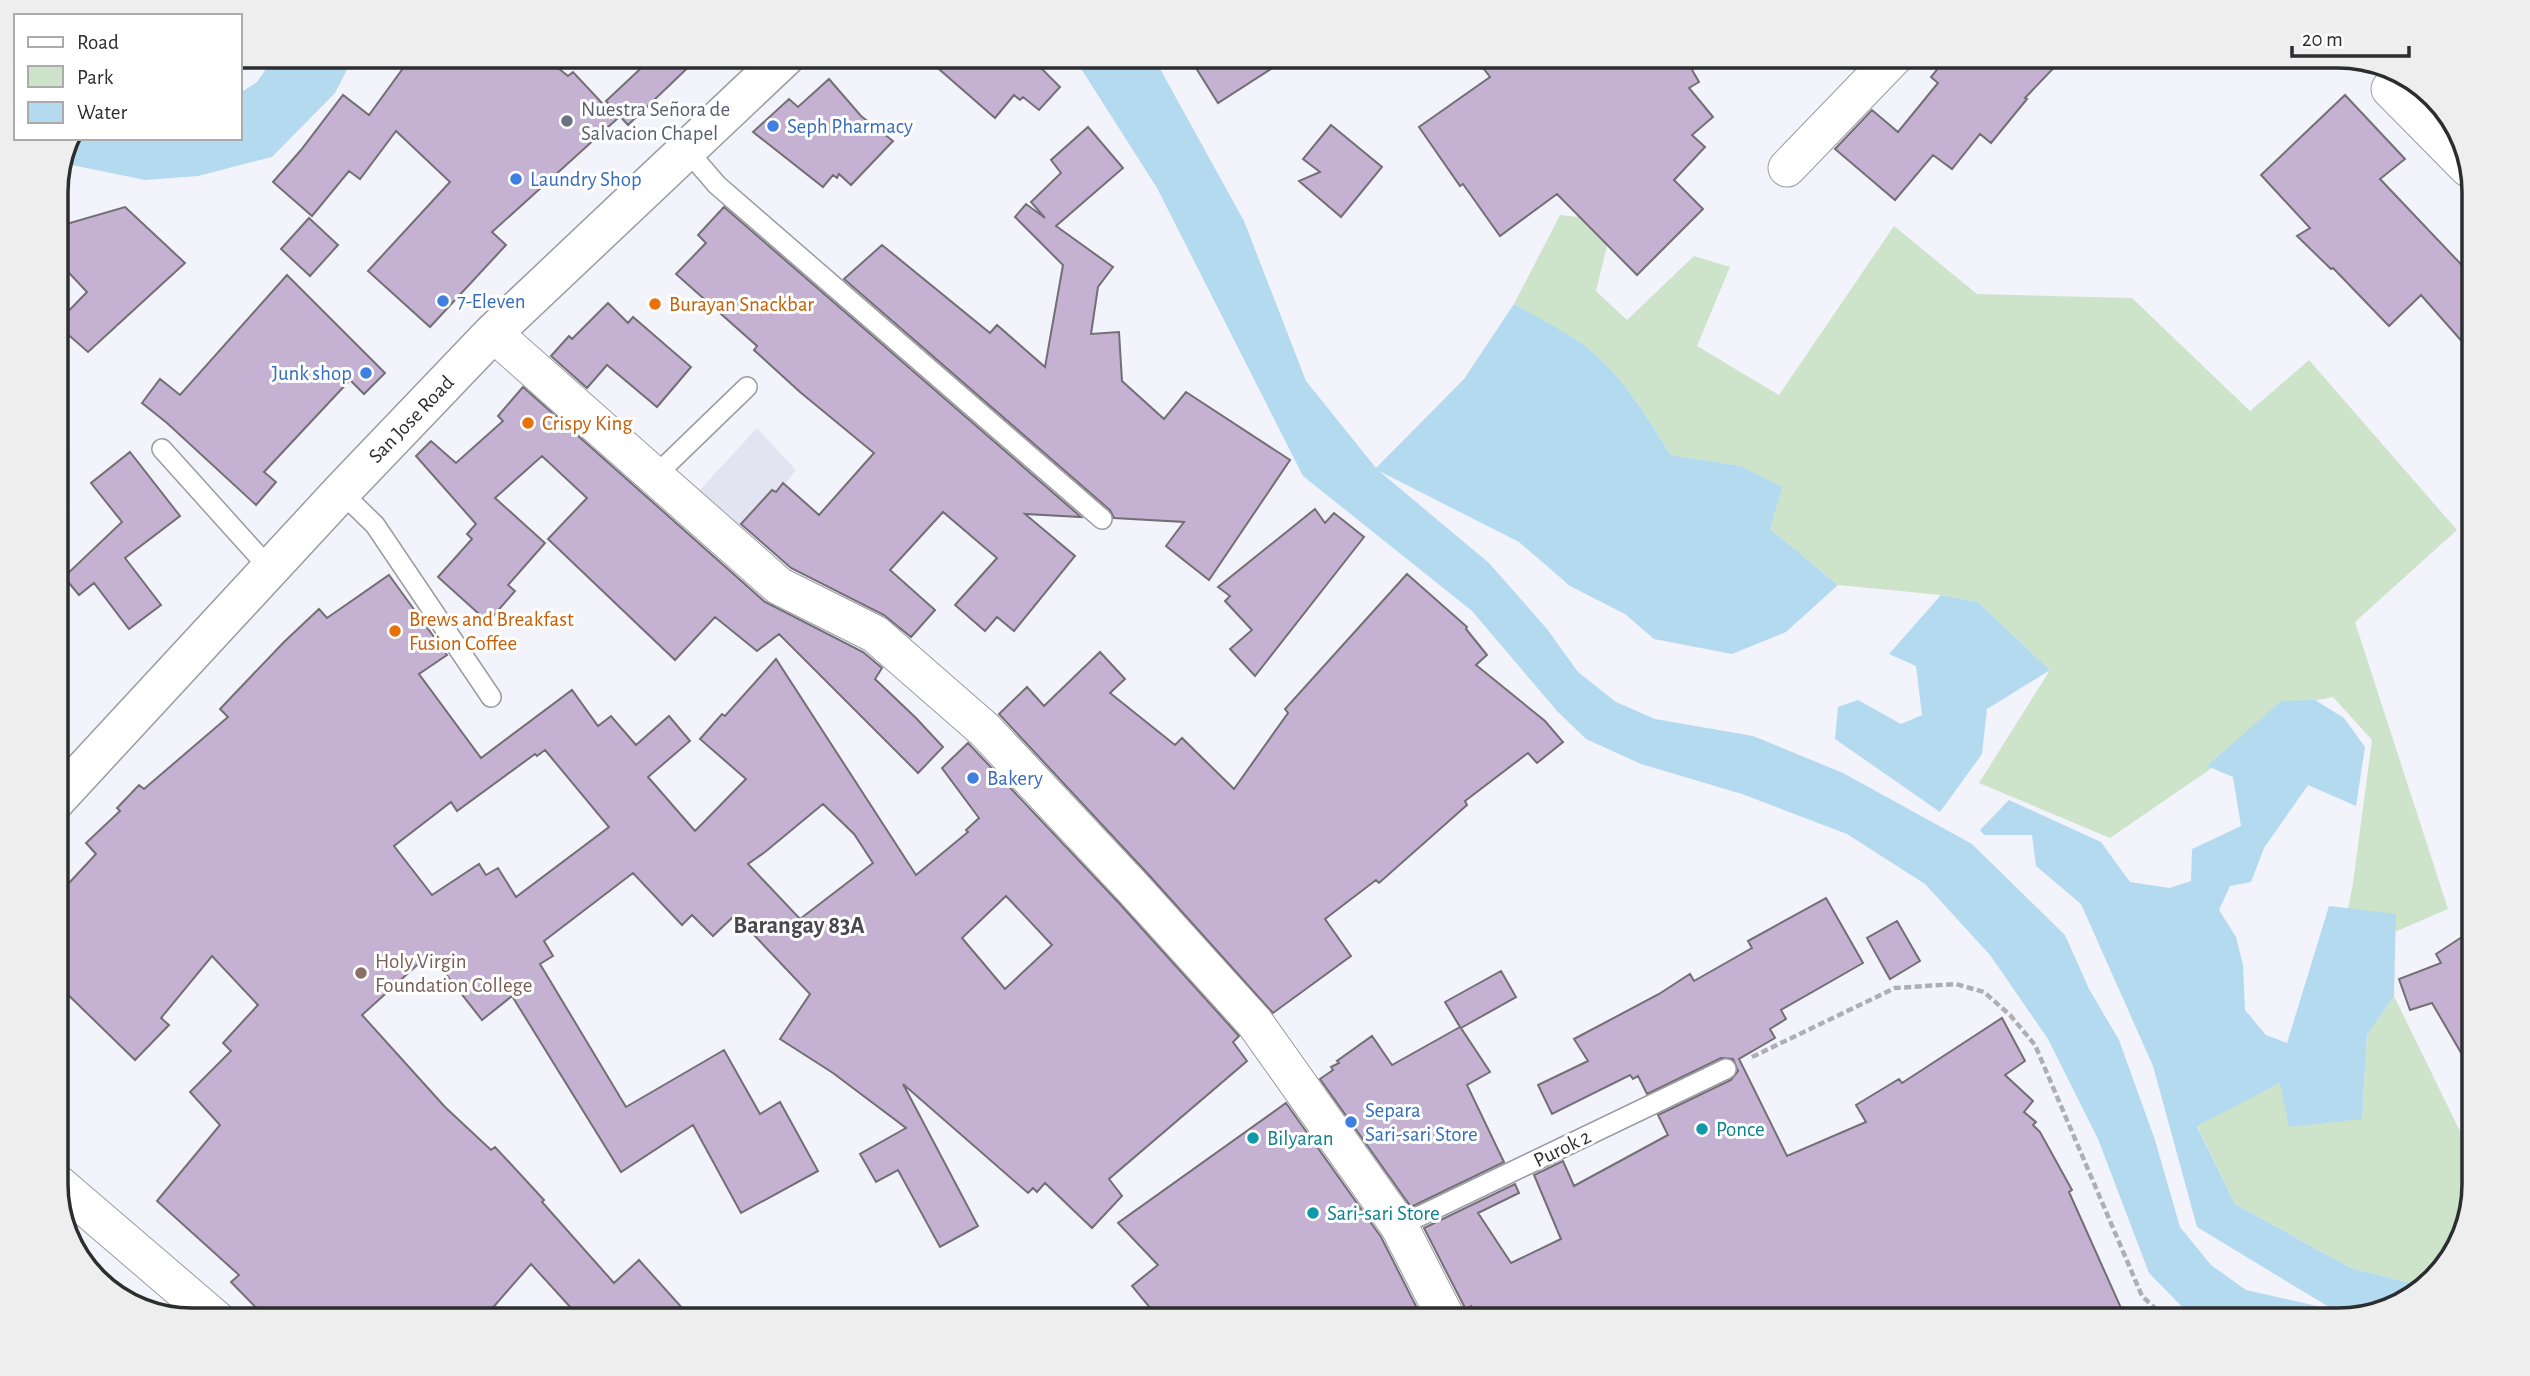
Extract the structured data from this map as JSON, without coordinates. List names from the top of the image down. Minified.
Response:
{"streets":{"main road":["San Jose Road"],"lane":["Purok 2"]},"districts":["Barangay 83A"],"places":["Nuestra Señora de Salvacion Chapel","Seph Pharmacy","Laundry Shop","7-Eleven","Burayan Snackbar","Junk shop","Crispy King","Brews and Breakfast Fusion Coffee","Bakery","Holy Virgin Foundation College","Separa Sari-sari Store","Ponce","Bilyaran","Sari-sari Store"],"legend":["Road","Park","Water"],"scale_bar":"20 m"}
